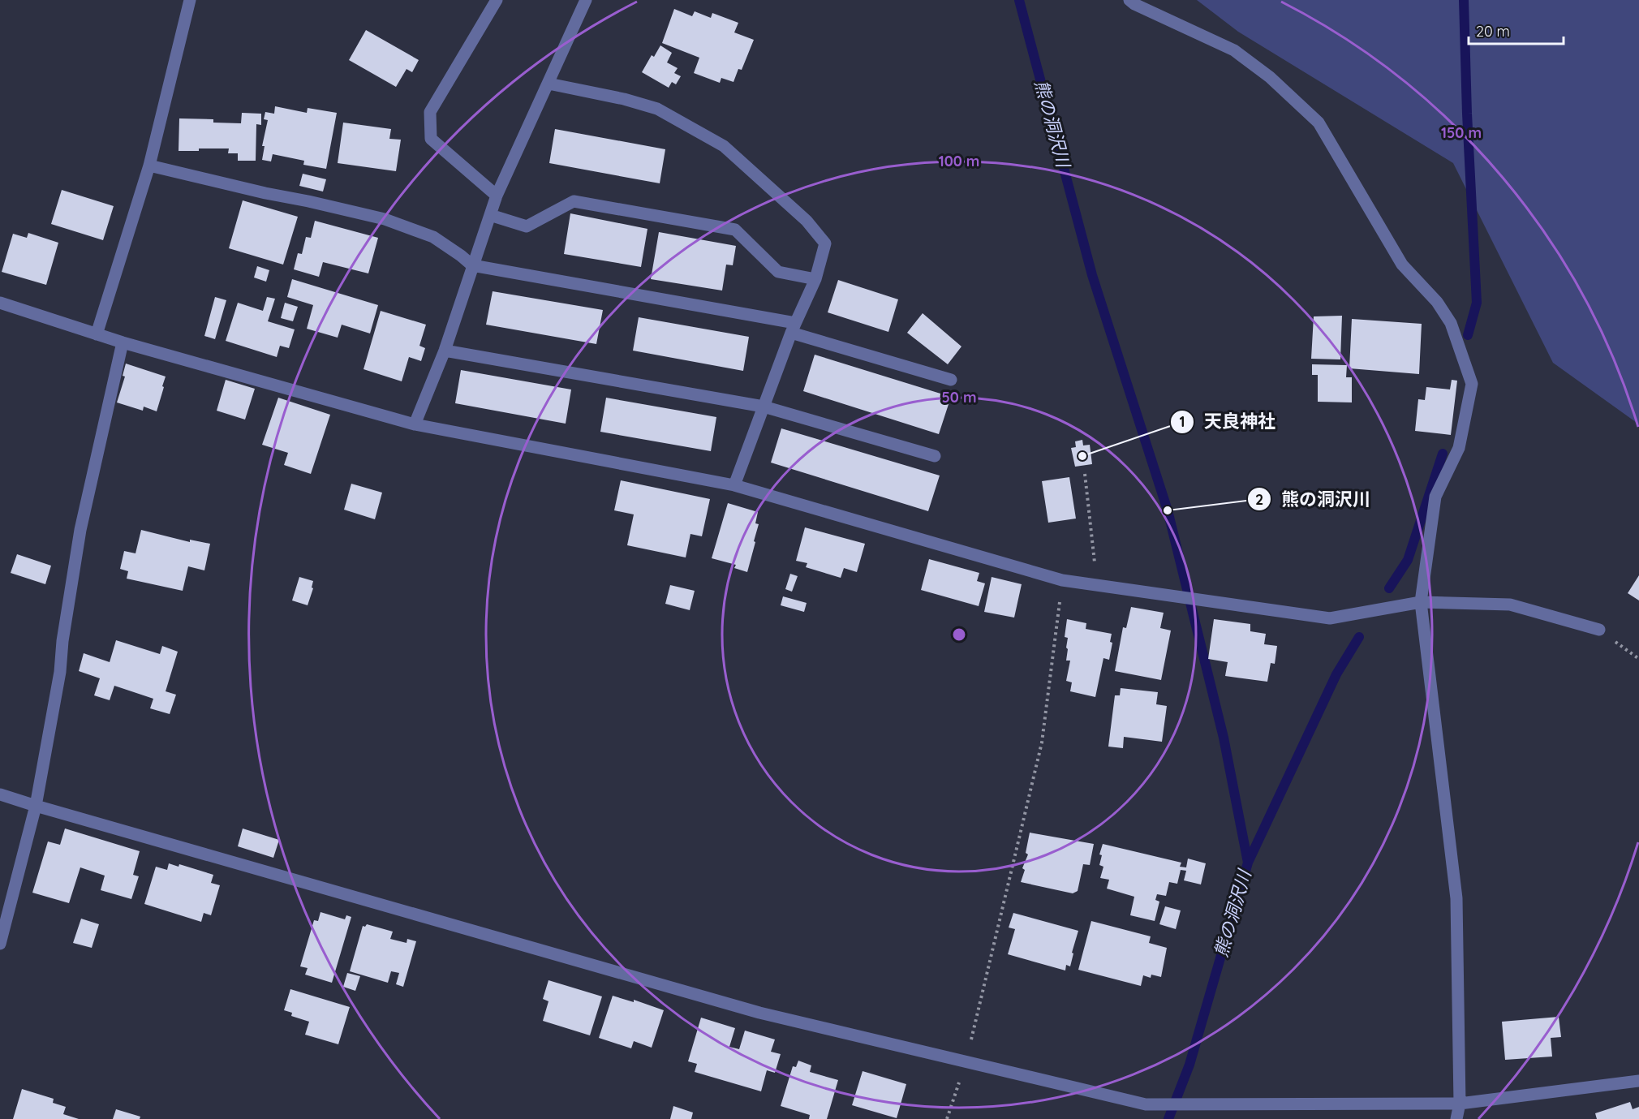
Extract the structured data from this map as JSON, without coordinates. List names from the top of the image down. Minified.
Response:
{"water":["熊の洞沢川"],"places":["天良神社","熊の洞沢川"],"scale_bar":"20 m","rings":["150 m","100 m","50 m"]}
